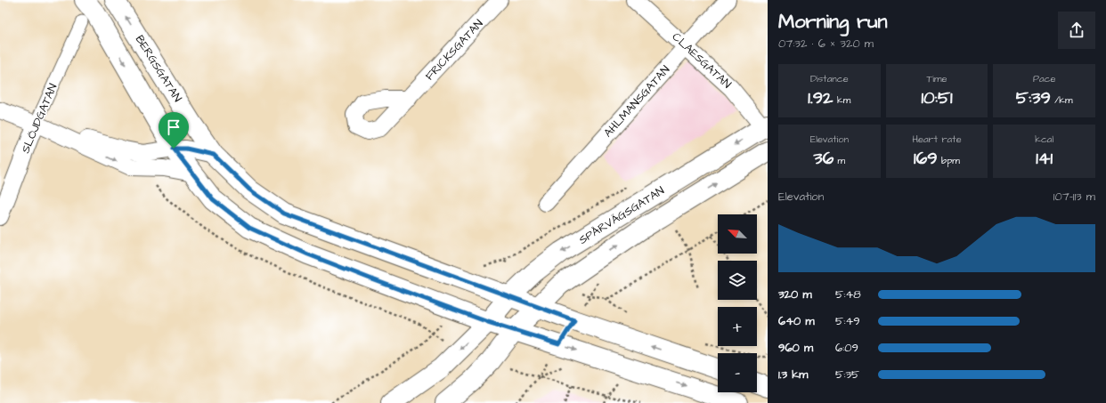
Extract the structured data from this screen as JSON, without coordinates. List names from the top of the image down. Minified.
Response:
{"streets":{"street":["FRICKSGATAN","CLAESGATAN","BERGSGATAN","AHLMANSGATAN","SLÖJDGATAN","SPÅRVÄGSGATAN"]},"crossings":[["CLAESGATAN","AHLMANSGATAN"],["CLAESGATAN","SPÅRVÄGSGATAN"],["BERGSGATAN","SPÅRVÄGSGATAN"]],"north":"top left","page":{"heading":["Morning run","07:32 · 6 × 320 m"],"stats":[["Distance","1.92 km"],["Time","10:51"],["Pace","5:39 /km"],["Elevation","36 m"],["Heart rate","169 bpm"],["kcal","141"]],"chart":["Elevation","107–113 m"],"map_buttons":["+","−"],"list":[{"name":"320 m","note":"5:48"},{"name":"640 m","note":"5:49"},{"name":"960 m","note":"6:09"},{"name":"1.3 km","note":"5:35"}]}}
